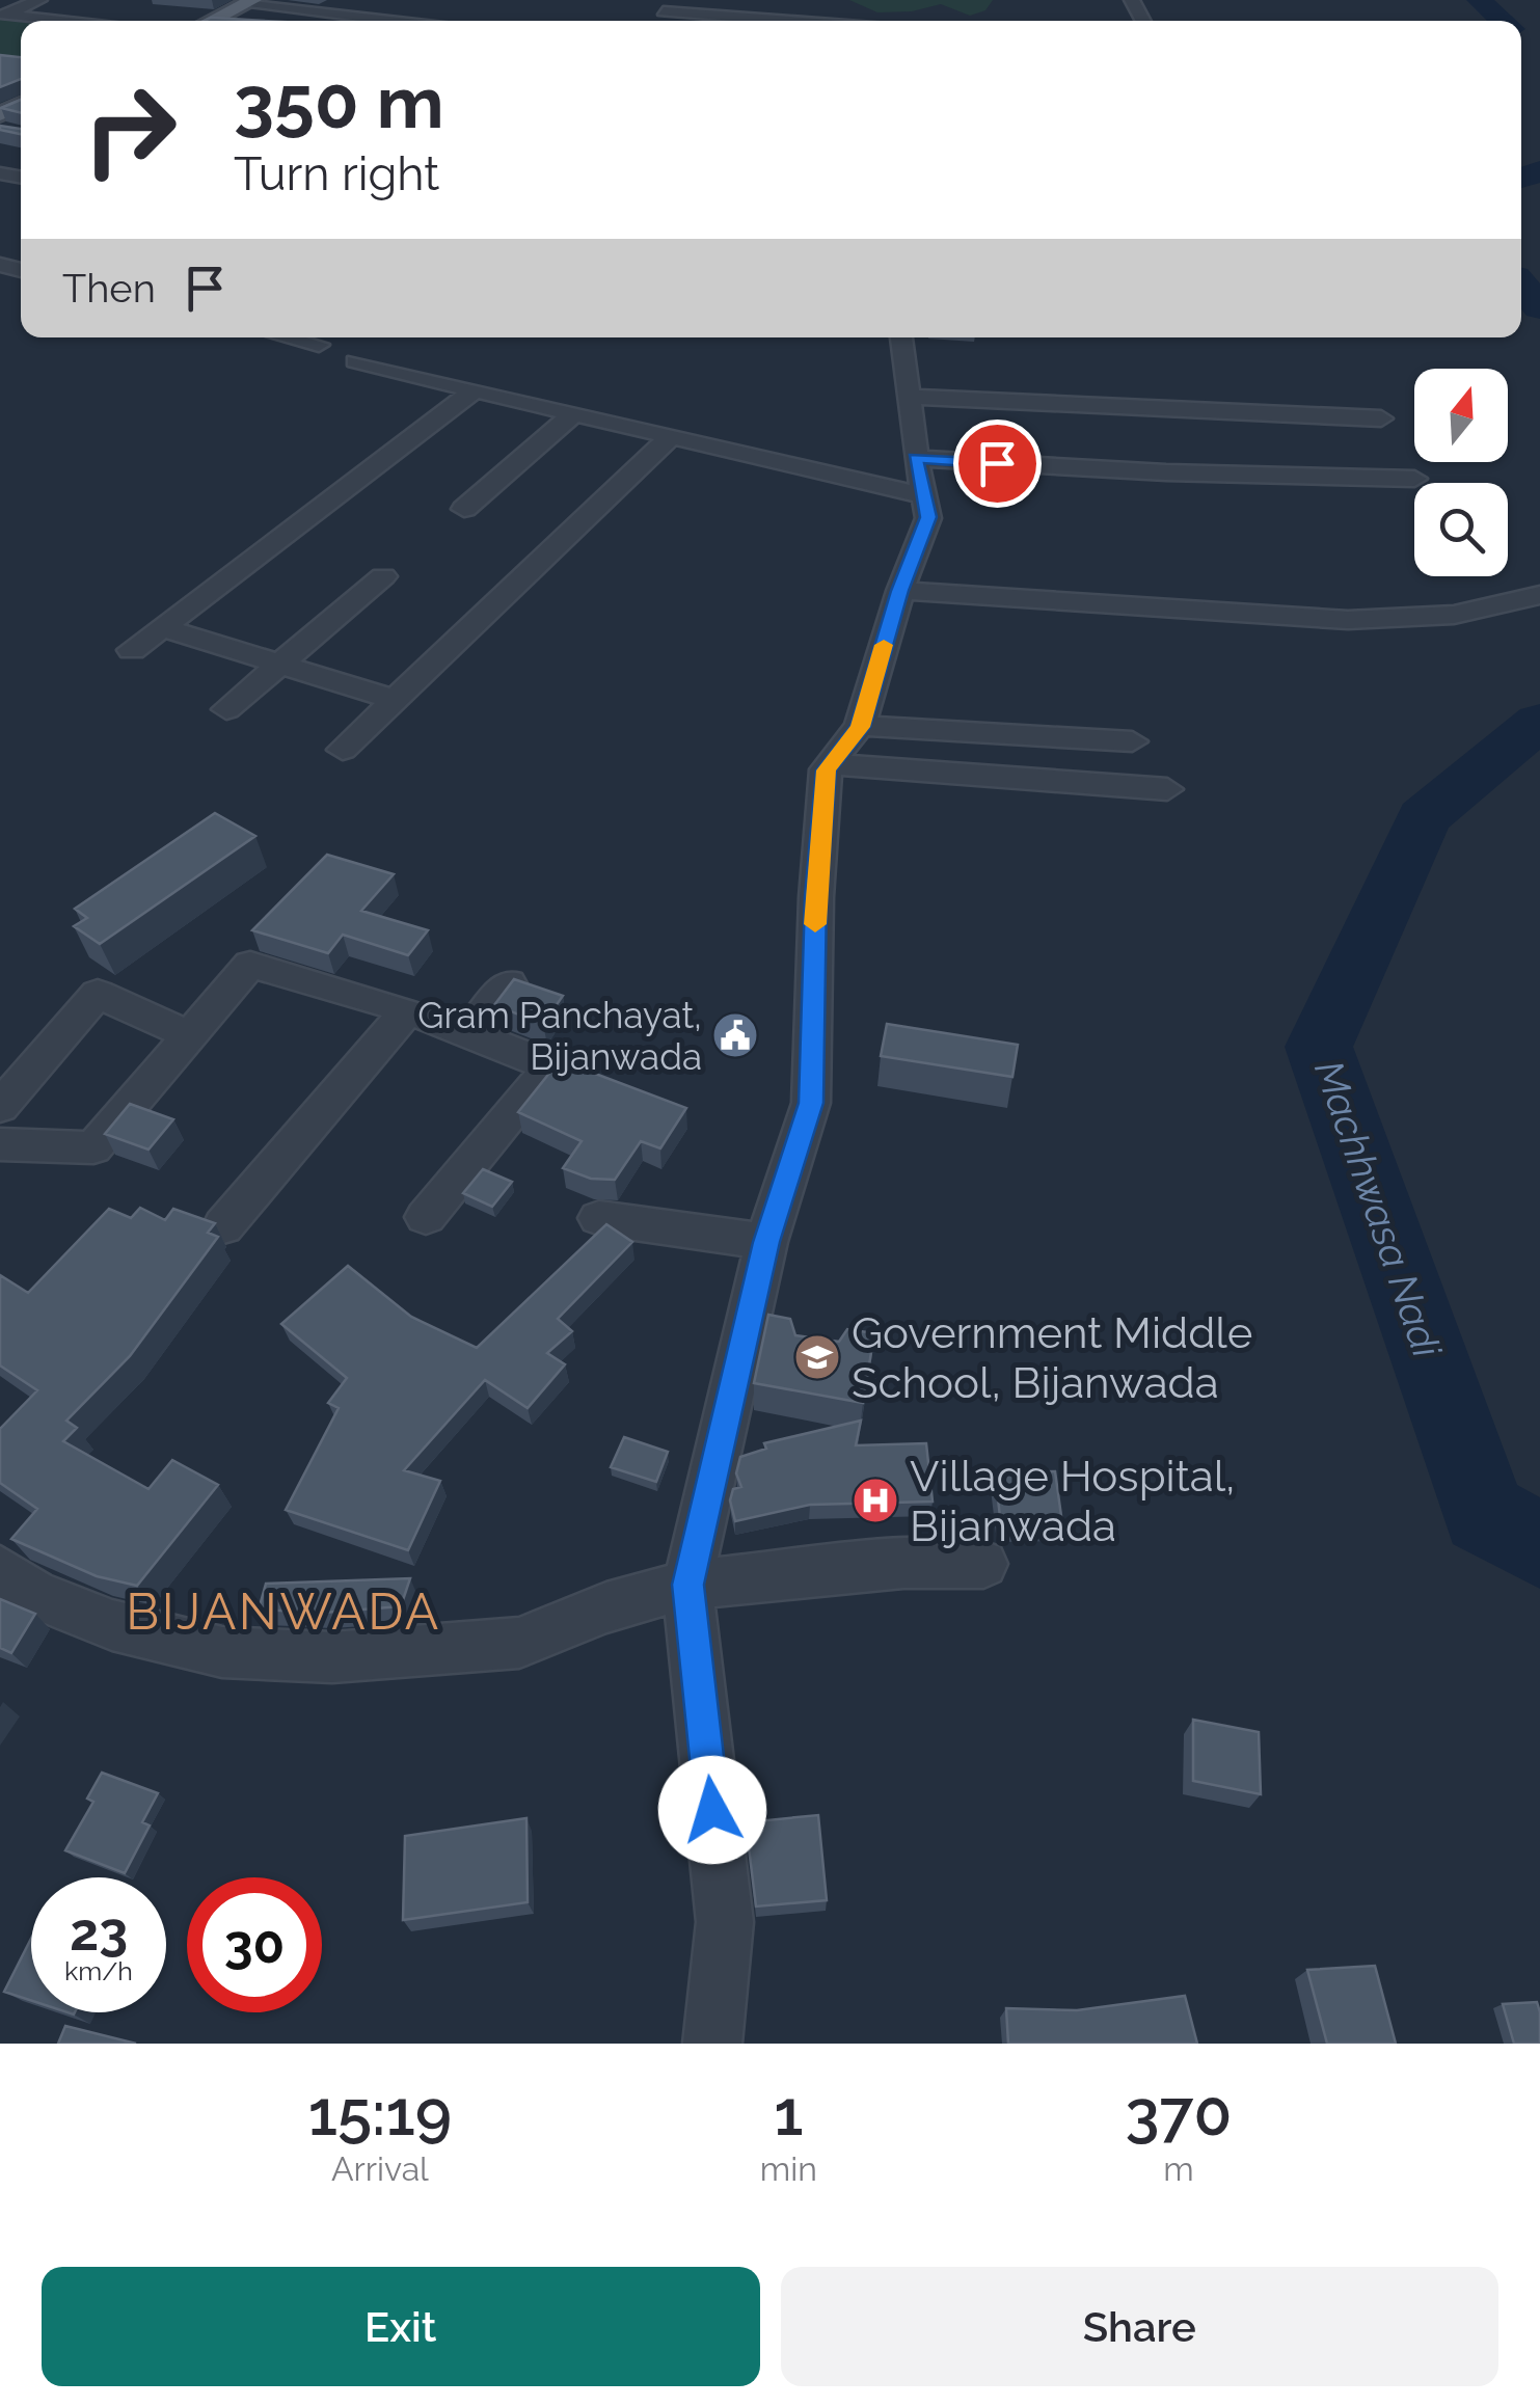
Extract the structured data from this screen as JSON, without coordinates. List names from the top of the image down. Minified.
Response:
{"districts":["BIJANWADA"],"water":["Machhwasa Nadi"],"places":{"public building":["Gram Panchayat, Bijanwada"],"school or university":["Government Middle School, Bijanwada"],"hospital":["Village Hospital, Bijanwada"]},"north":"top","page":{"turn":["350 m","Turn right"],"then":"Then","speed":"23 km/h","limit":"30","eta":["15:19","Arrival","1","min","370","m"],"buttons":["Exit","Share"]}}
